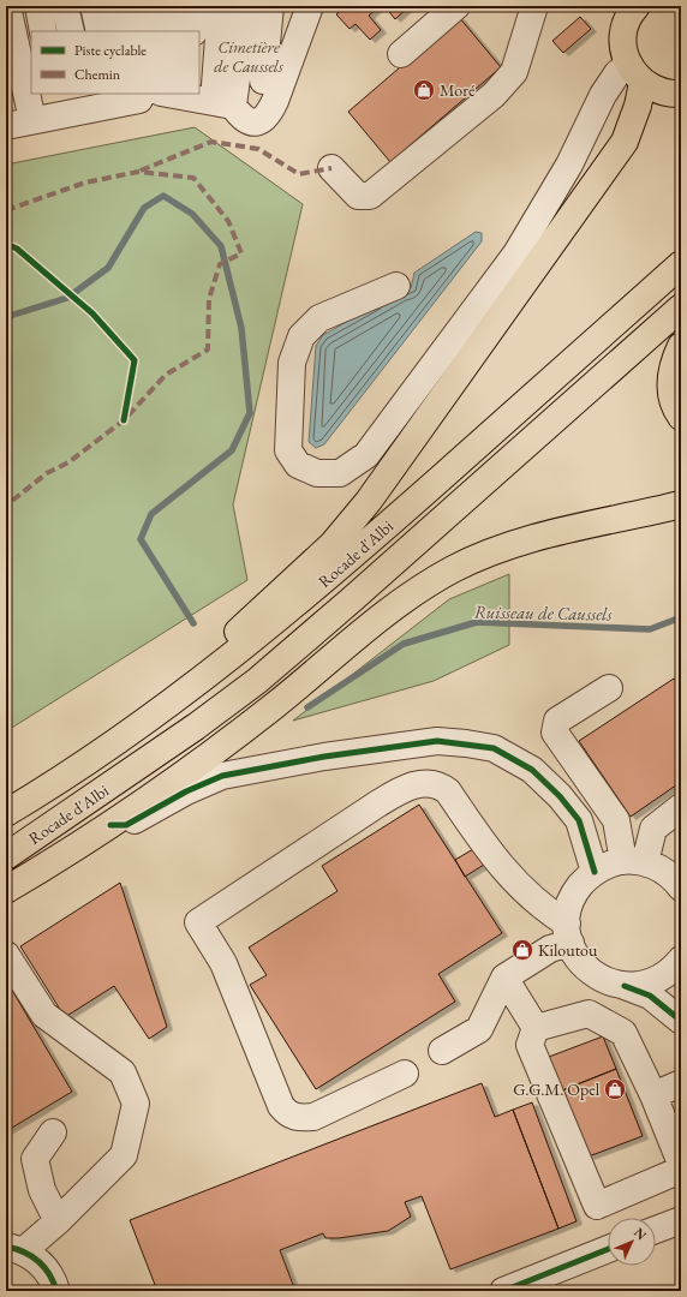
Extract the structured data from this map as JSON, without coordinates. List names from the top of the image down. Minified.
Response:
{"streets":{"main road":["Rocade d'Albi"]},"water":["Ruisseau de Caussels"],"parks":["Cimetière de Caussels"],"places":{"shop":["Moré","Kiloutou","G.G.M. Opel"]},"legend":["Piste cyclable","Chemin"],"north":"top right"}
